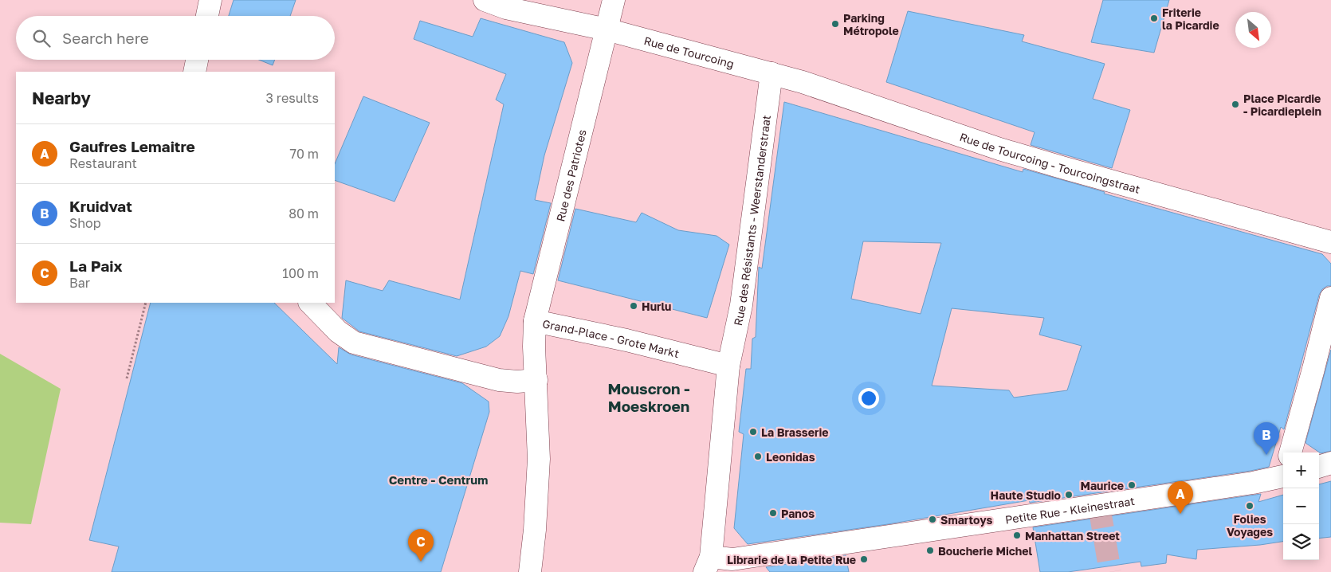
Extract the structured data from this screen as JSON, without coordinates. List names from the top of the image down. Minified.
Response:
{"streets":{"street":["Rue de Tourcoing","Rue de Tourcoing - Tourcoingstraat","Rue des Patriotes","Rue des Résistants - Weerstanderstraat","Grand-Place - Grote Markt","Petite Rue - Kleinestraat"]},"crossings":[["Rue de Tourcoing","Rue de Tourcoing - Tourcoingstraat"],["Rue de Tourcoing","Rue des Patriotes"],["Rue de Tourcoing","Rue des Résistants - Weerstanderstraat"],["Rue de Tourcoing - Tourcoingstraat","Rue des Résistants - Weerstanderstraat"],["Rue des Patriotes","Grand-Place - Grote Markt"],["Rue des Résistants - Weerstanderstraat","Grand-Place - Grote Markt"]],"districts":["Mouscron - Moeskroen","Centre - Centrum"],"places":["Friterie la Picardie","Parking Métropole","Place Picardie - Picardieplein","Hurlu","La Brasserie","Leonidas","Maurice","Haute Studio","Folies Voyages","Panos","Smartoys","Manhattan Street","Boucherie Michel","Librarie de la Petite Rue"],"north":"bottom right","page":{"search":"Search here","heading":["Nearby","3 results"],"list":[{"mark":"A","name":"Gaufres Lemaitre","note":"Restaurant","value":"70 m"},{"mark":"B","name":"Kruidvat","note":"Shop","value":"80 m"},{"mark":"C","name":"La Paix","note":"Bar","value":"100 m"}],"pins":["B","A","C"],"map_buttons":["+","−"]}}
